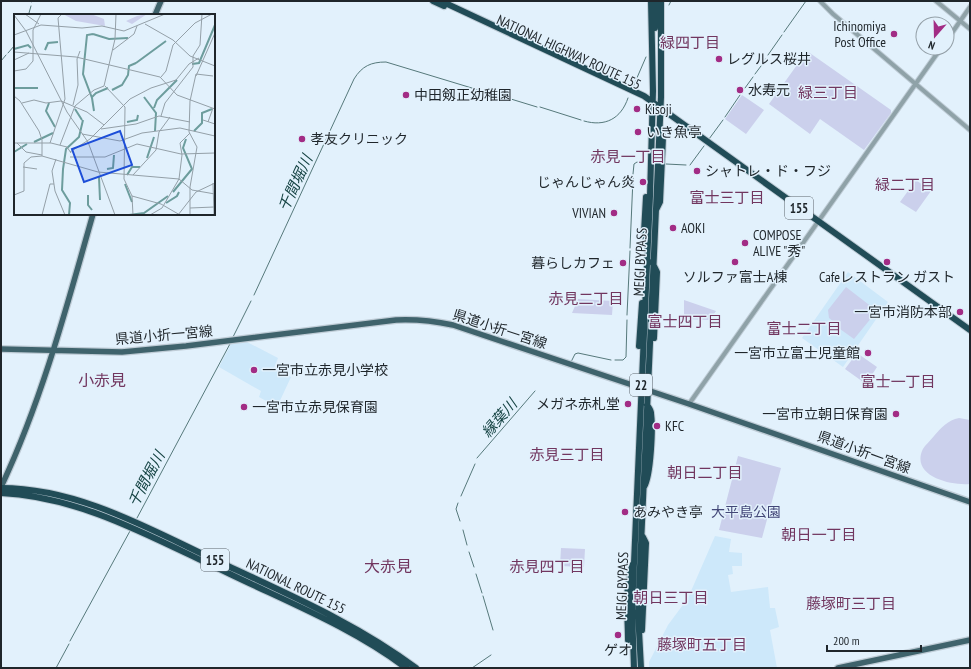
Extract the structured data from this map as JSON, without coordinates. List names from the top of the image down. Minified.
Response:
{"streets":{"highway":["NATIONAL HIGHWAY ROUTE 155","155","MEIGI BYPASS","22","NATIONAL ROUTE 155"],"main road":["県道小折一宮線"]},"crossings":[["NATIONAL HIGHWAY ROUTE 155","MEIGI BYPASS"],["MEIGI BYPASS","県道小折一宮線"],["MEIGI BYPASS","22"]],"districts":["緑四丁目","緑三丁目","赤見一丁目","緑二丁目","富士三丁目","赤見二丁目","富士四丁目","富士二丁目","小赤見","富士一丁目","赤見三丁目","朝日二丁目","朝日一丁目","大赤見","赤見四丁目","朝日三丁目","藤塚町三丁目","藤塚町五丁目"],"water":["千間堀川","縁葉川"],"parks":["大平島公園"],"places":["Ichinomiya Post Office","レグルス桜井","水寿元","中田剱正幼稚園","Kisoji","いき魚亭","孝友クリニック","シャトレ・ド・フジ","じゃんじゃん炎","VIVIAN","AOKI","COMPOSE ALIVE \"秀\"","ソルファ富士A棟","Cafeレストラン ガスト","暮らしカフェ","一宮市消防本部","一宮市立富士児童館","一宮市立赤見小学校","メガネ赤札堂","一宮市立赤見保育園","一宮市立朝日保育園","KFC","あみやき亭","ゲオ"],"scale_bar":"200 m","north":"bottom"}
